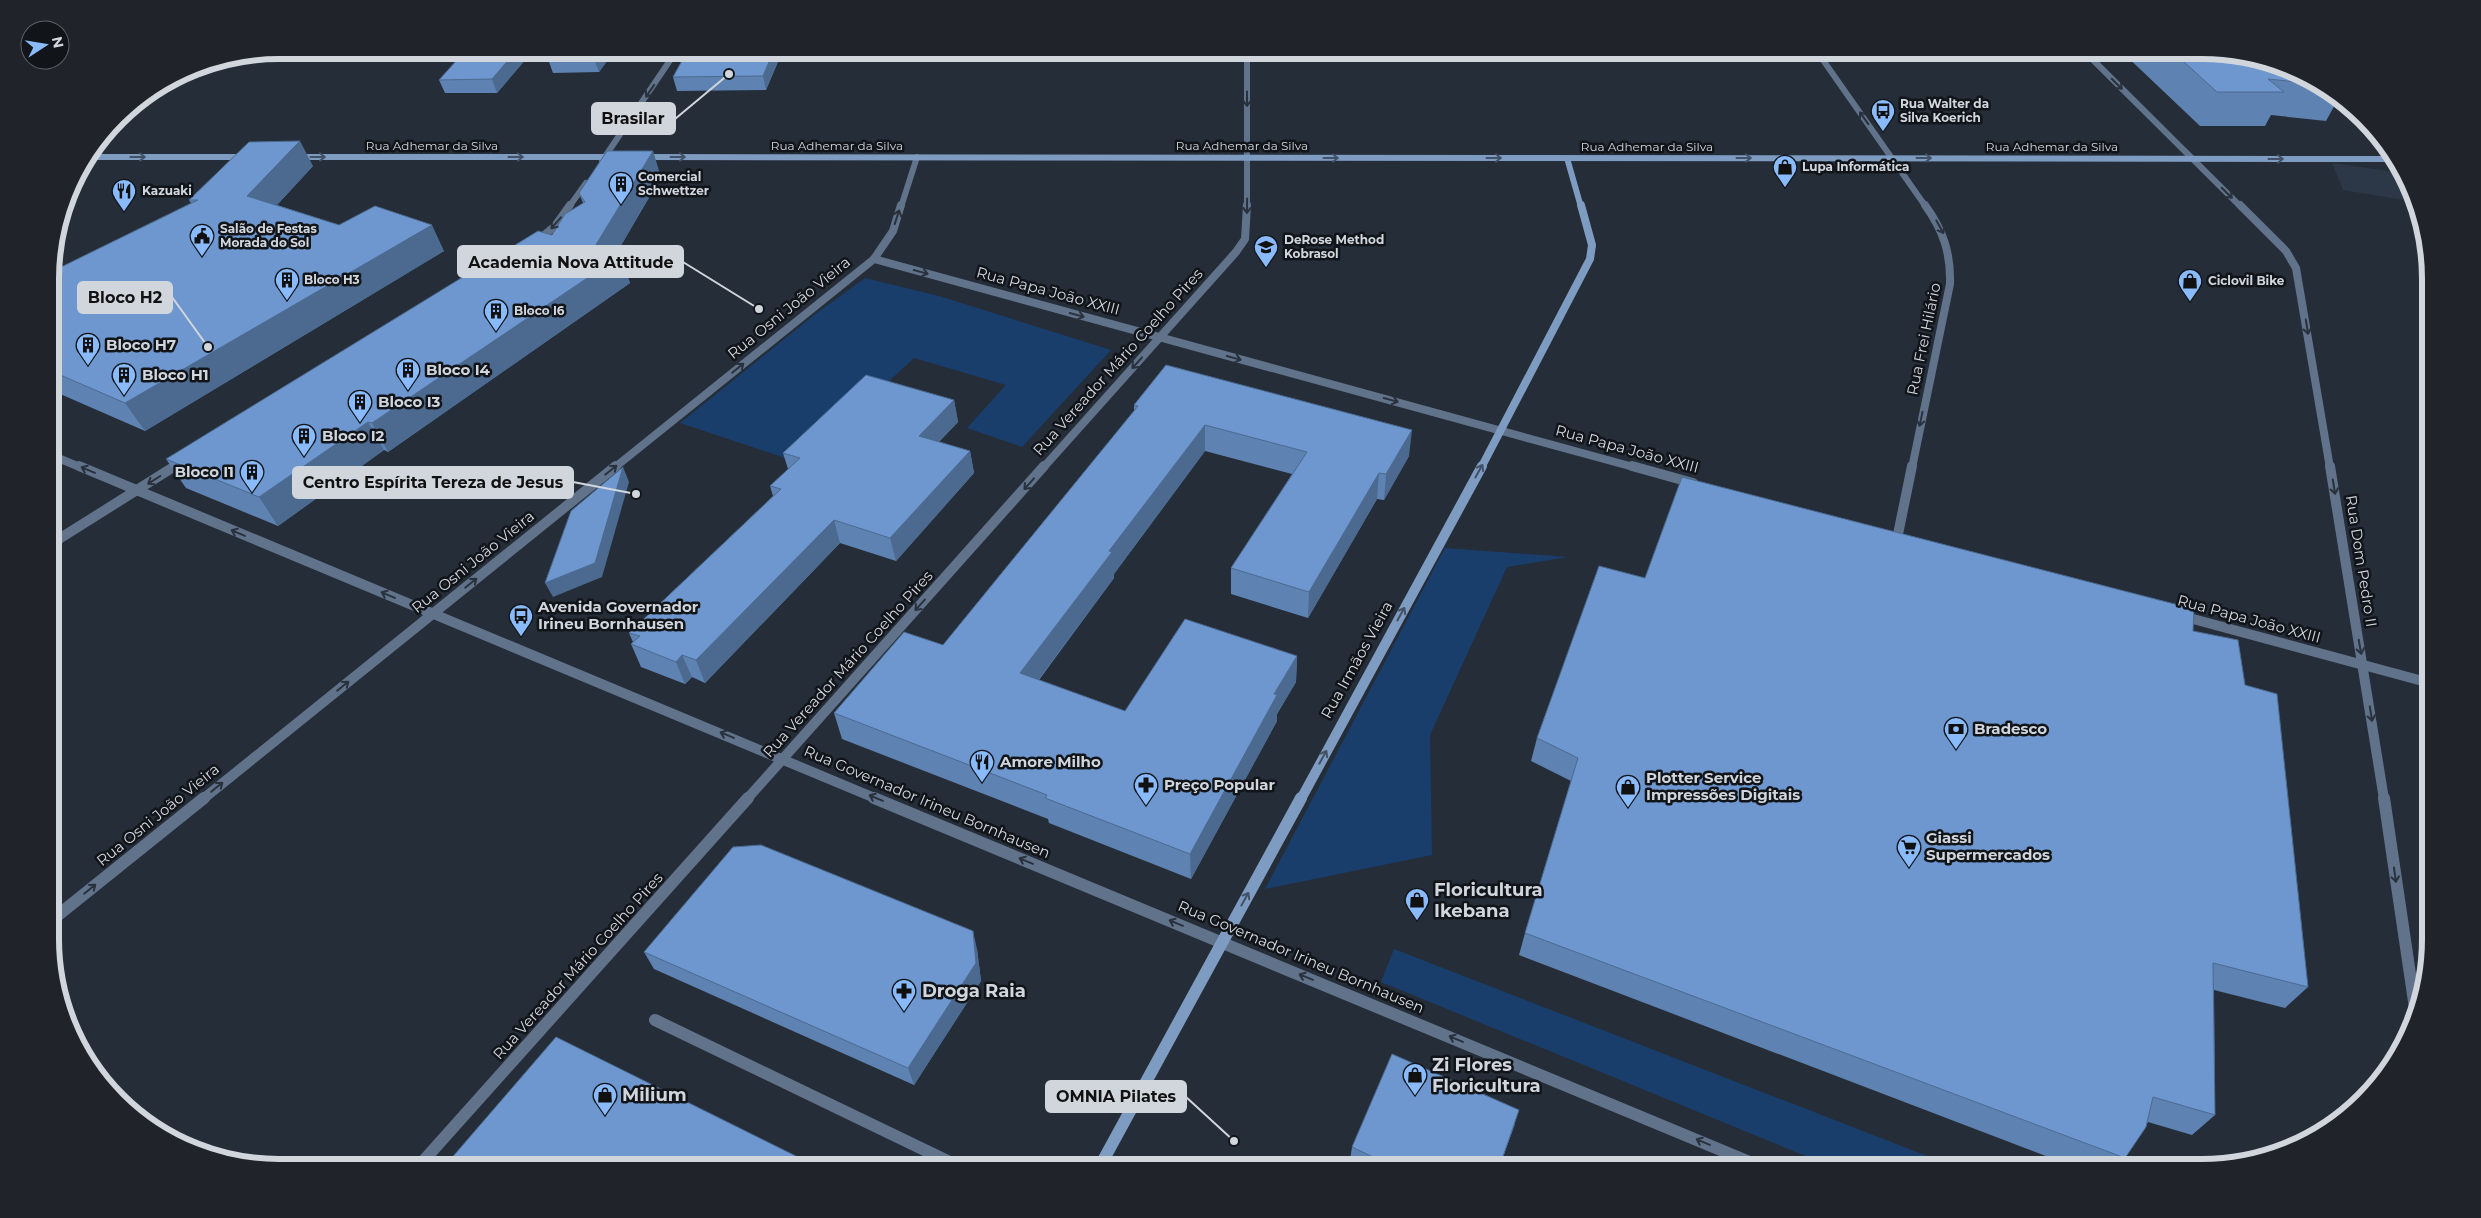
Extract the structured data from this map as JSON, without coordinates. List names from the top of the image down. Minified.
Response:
{"streets":{"main road":["Rua Adhemar da Silva","Rua Irmãos Vieira"],"street":["Rua Papa João XXIII","Rua Osni João Vieira","Rua Frei Hilário","Rua Vereador Mário Coelho Pires","Rua Dom Pedro II","Rua Governador Irineu Bornhausen"]},"crossings":[["Rua Adhemar da Silva","Rua Osni João Vieira"],["Rua Adhemar da Silva","Rua Frei Hilário"],["Rua Adhemar da Silva","Rua Vereador Mário Coelho Pires"],["Rua Adhemar da Silva","Rua Dom Pedro II"],["Rua Adhemar da Silva","Rua Irmãos Vieira"],["Rua Papa João XXIII","Rua Osni João Vieira"],["Rua Papa João XXIII","Rua Vereador Mário Coelho Pires"],["Rua Papa João XXIII","Rua Dom Pedro II"],["Rua Papa João XXIII","Rua Irmãos Vieira"],["Rua Osni João Vieira","Rua Governador Irineu Bornhausen"],["Rua Vereador Mário Coelho Pires","Rua Governador Irineu Bornhausen"],["Rua Irmãos Vieira","Rua Governador Irineu Bornhausen"]],"one_way":["Rua Adhemar da Silva","Rua Papa João XXIII","Rua Osni João Vieira","Rua Frei Hilário","Rua Vereador Mário Coelho Pires","Rua Dom Pedro II","Rua Irmãos Vieira","Rua Governador Irineu Bornhausen"],"places":{"other":["Brasilar","Academia Nova Attitude","Bloco H2","Centro Espírita Tereza de Jesus","OMNIA Pilates"],"bus stop":["Rua Walter da Silva Koerich","Avenida Governador Irineu Bornhausen"],"shop":["Lupa Informática","Ciclovil Bike","Plotter Service Impressões Digitais","Floricultura Ikebana","Zi Flores Floricultura","Milium"],"building":["Comercial Schwettzer","Bloco H3","Bloco I6","Bloco H7","Bloco I4","Bloco H1","Bloco I3","Bloco I2","Bloco I1"],"restaurant":["Kazuaki","Amore Milho"],"public building":["Salão de Festas Morada do Sol"],"school or university":["DeRose Method Kobrasol"],"bank":["Bradesco"],"pharmacy":["Preço Popular","Droga Raia"],"supermarket":["Giassi Supermercados"]},"north":"right"}
